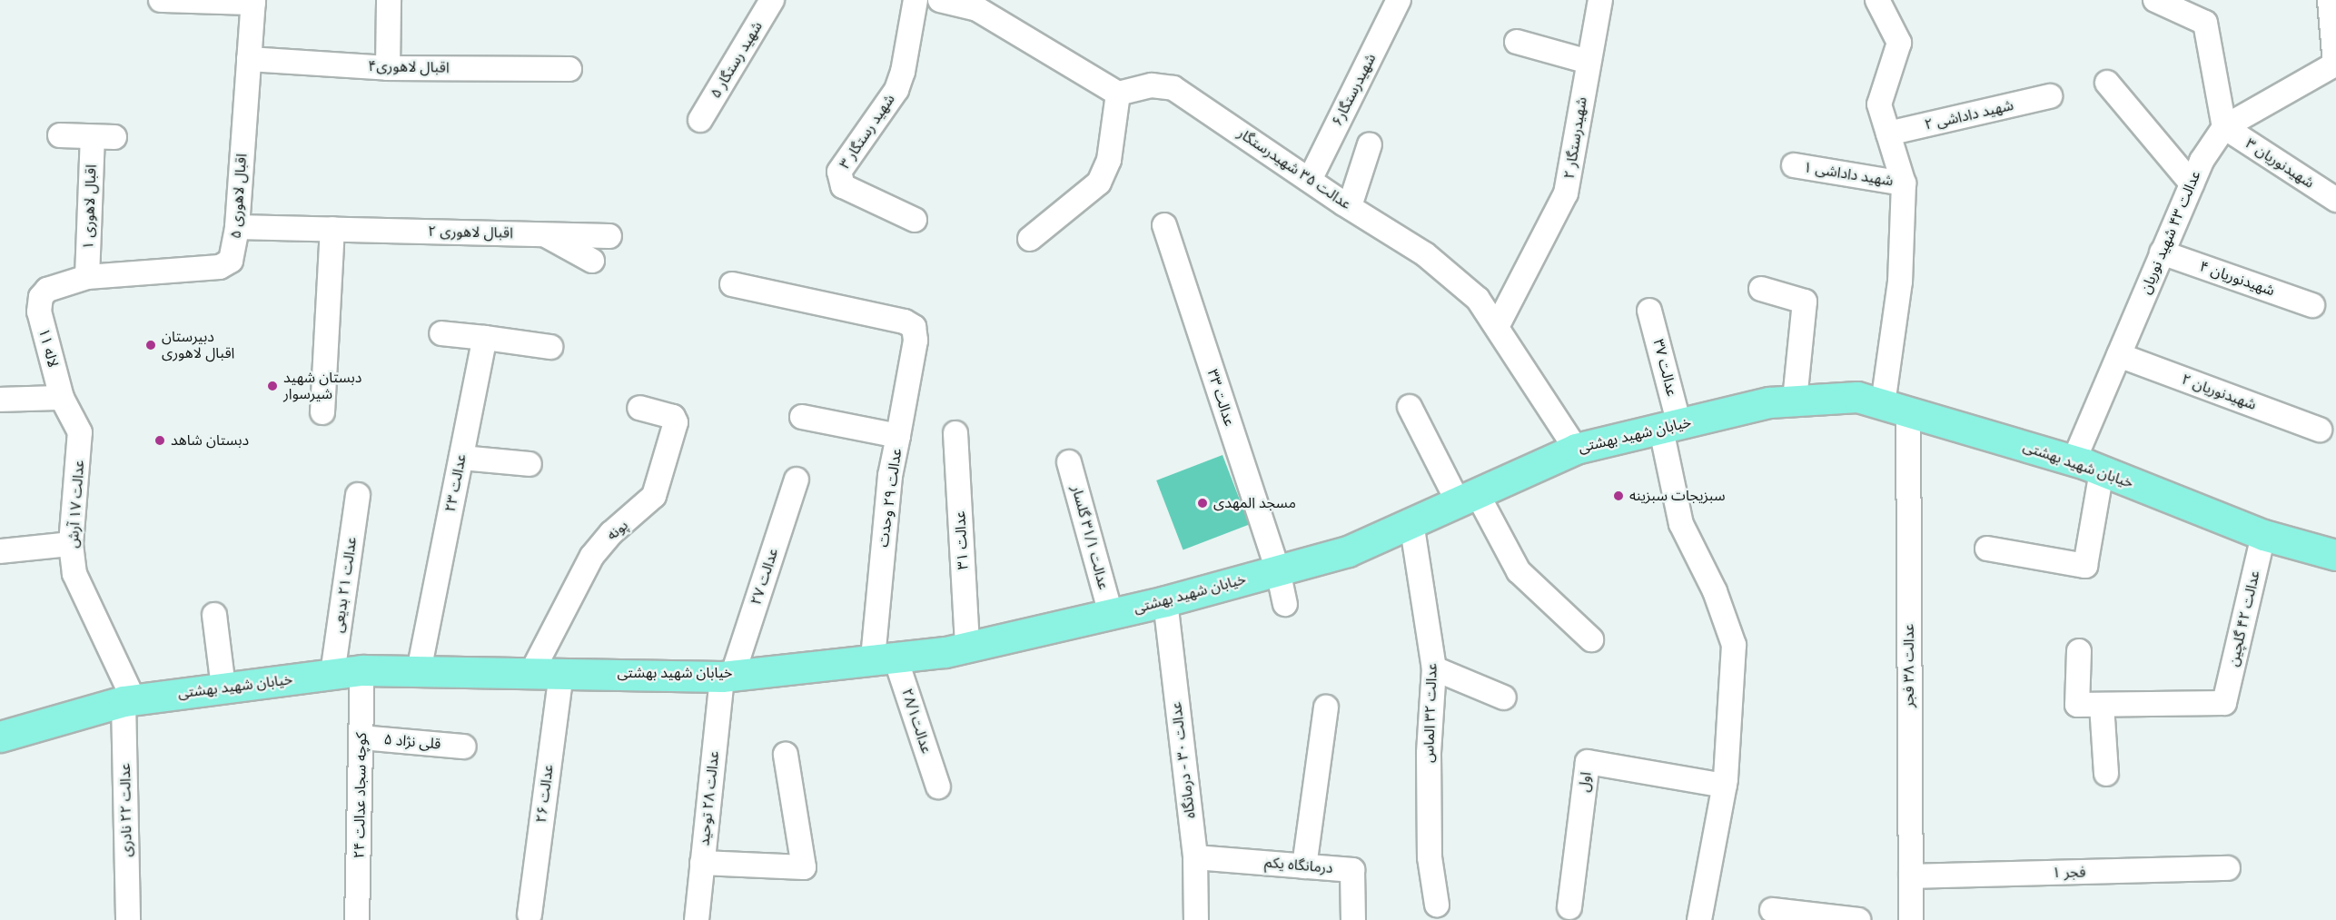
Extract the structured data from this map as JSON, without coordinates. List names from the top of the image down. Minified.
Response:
{"streets":{"main road":["خیابان شهید بهشتی"],"street":["شهید رستگار ۵","اقبال لاهوری۴","شهیدرستگار۶","شهید داداشی ۲","شهید رستگار ۳","شهیدرستگار ۲","شهیدنوریان ۳","عدالت ۳۵ شهیدرستگار","شهید داداشی ۱","اقبال لاهوری ۵","اقبال لاهوری ۱","اقبال لاهوری ۲","عدالت ۴۳ شهید نوریان","شهیدنوریان ۴","لاله ۱۱","عدالت ۳۷","شهیدنوریان ۲","عدالت ۳۳","عدالت ۲۳","عدالت ۲۹ وحدت","عدالت ۱۷ آرش","پونه","عدالت ۳۱/۱ گلسار","عدالت ۳۱","عدالت ۲۷","عدالت ۲۱ بدیعی","عدالت ۴۲ گلچین","عدالت ۳۸ فجر","عدالت ۳۲ الماس","عدالت۲۸/۱","قلی نژاد ۵","عدالت ۳۰ - درمانگاه","اول","عدالت ۲۶","کوچه سجاد عدالت ۲۴","عدالت ۲۸ توحید","عدالت ۲۲ نادری","درمانگاه یکم","فجر ۱"]},"crossings":[["اقبال لاهوری۴","اقبال لاهوری ۵"],["شهیدرستگار۶","عدالت ۳۵ شهیدرستگار"],["شهید داداشی ۲","عدالت ۳۸ فجر"],["شهیدرستگار ۲","عدالت ۳۵ شهیدرستگار"],["شهیدنوریان ۳","عدالت ۴۳ شهید نوریان"],["عدالت ۳۵ شهیدرستگار","خیابان شهید بهشتی"],["شهید داداشی ۱","عدالت ۳۸ فجر"],["اقبال لاهوری ۵","اقبال لاهوری ۱"],["اقبال لاهوری ۵","اقبال لاهوری ۲"],["اقبال لاهوری ۵","لاله ۱۱"],["عدالت ۴۳ شهید نوریان","شهیدنوریان ۴"],["عدالت ۴۳ شهید نوریان","شهیدنوریان ۲"],["عدالت ۴۳ شهید نوریان","خیابان شهید بهشتی"],["لاله ۱۱","عدالت ۱۷ آرش"],["عدالت ۳۷","خیابان شهید بهشتی"],["عدالت ۳۷","اول"],["عدالت ۳۳","خیابان شهید بهشتی"],["خیابان شهید بهشتی","عدالت ۲۳"],["خیابان شهید بهشتی","عدالت ۲۹ وحدت"],["خیابان شهید بهشتی","عدالت ۱۷ آرش"],["خیابان شهید بهشتی","پونه"],["خیابان شهید بهشتی","عدالت ۳۱/۱ گلسار"],["خیابان شهید بهشتی","عدالت ۳۱"],["خیابان شهید بهشتی","عدالت ۲۷"],["خیابان شهید بهشتی","عدالت ۲۱ بدیعی"],["خیابان شهید بهشتی","عدالت ۴۲ گلچین"],["خیابان شهید بهشتی","عدالت ۳۸ فجر"],["خیابان شهید بهشتی","عدالت ۳۲ الماس"],["خیابان شهید بهشتی","عدالت۲۸/۱"],["خیابان شهید بهشتی","عدالت ۳۰ - درمانگاه"],["خیابان شهید بهشتی","عدالت ۲۶"],["خیابان شهید بهشتی","کوچه سجاد عدالت ۲۴"],["خیابان شهید بهشتی","عدالت ۲۸ توحید"],["خیابان شهید بهشتی","عدالت ۲۲ نادری"],["عدالت ۲۹ وحدت","عدالت۲۸/۱"],["عدالت ۱۷ آرش","عدالت ۲۲ نادری"],["عدالت ۲۷","عدالت ۲۸ توحید"],["عدالت ۳۸ فجر","فجر ۱"],["قلی نژاد ۵","کوچه سجاد عدالت ۲۴"],["عدالت ۳۰ - درمانگاه","درمانگاه یکم"]],"places":["دبیرستان اقبال لاهوری","دبستان شهید شیرسوار","دبستان شاهد","سبزیجات سبزینه","مسجد المهدی"]}
